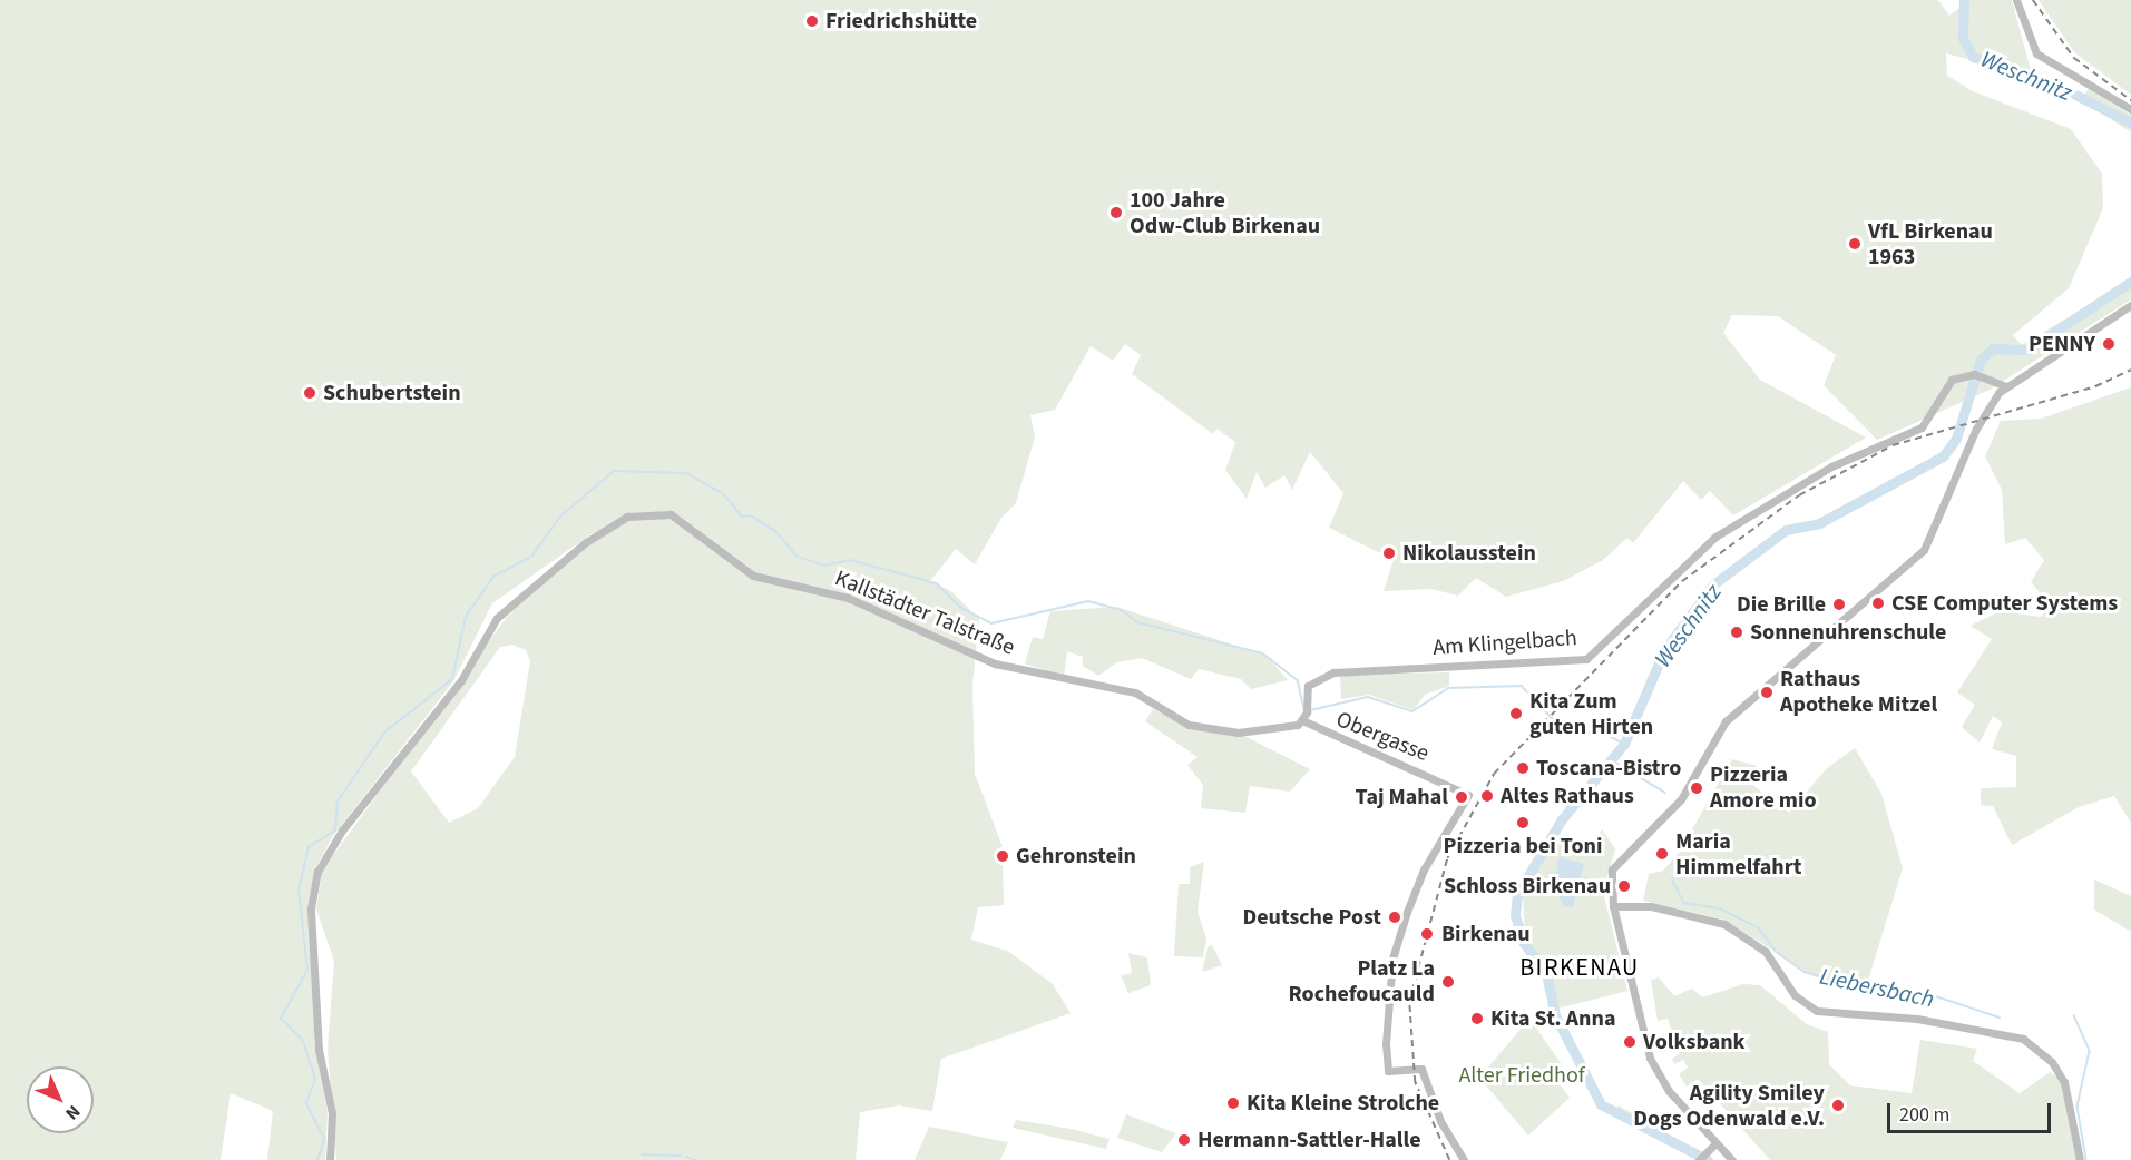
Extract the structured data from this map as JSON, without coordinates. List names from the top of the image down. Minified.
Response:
{"streets":{"main road":["Kallstädter Talstraße","Am Klingelbach","Obergasse"]},"crossings":[["Kallstädter Talstraße","Obergasse"],["Am Klingelbach","Obergasse"]],"districts":["BIRKENAU"],"water":["Weschnitz","Liebersbach"],"parks":["Alter Friedhof"],"places":["Friedrichshütte","100 Jahre Odw-Club Birkenau","VfL Birkenau 1963","PENNY","Schubertstein","Nikolausstein","CSE Computer Systems","Die Brille","Sonnenuhrenschule","Rathaus Apotheke Mitzel","Kita Zum guten Hirten","Toscana-Bistro","Pizzeria Amore mio","Altes Rathaus","Taj Mahal","Pizzeria bei Toni","Maria Himmelfahrt","Gehronstein","Schloss Birkenau","Deutsche Post","Birkenau","Platz La Rochefoucauld","Kita St. Anna","Volksbank","Kita Kleine Strolche","Agility Smiley Dogs Odenwald e.V.","Hermann-Sattler-Halle"],"scale_bar":"200 m","north":"bottom right"}
